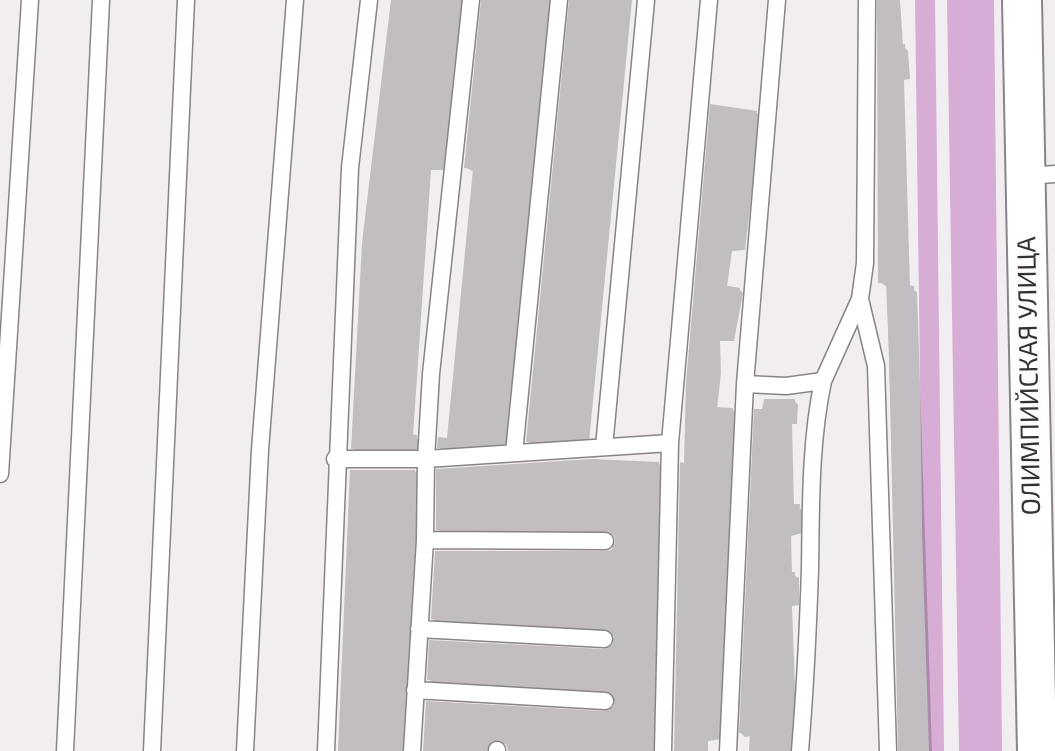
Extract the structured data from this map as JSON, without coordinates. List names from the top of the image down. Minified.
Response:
{"streets":{"main road":["ОЛИМПИЙСКАЯ УЛИЦА"]}}
